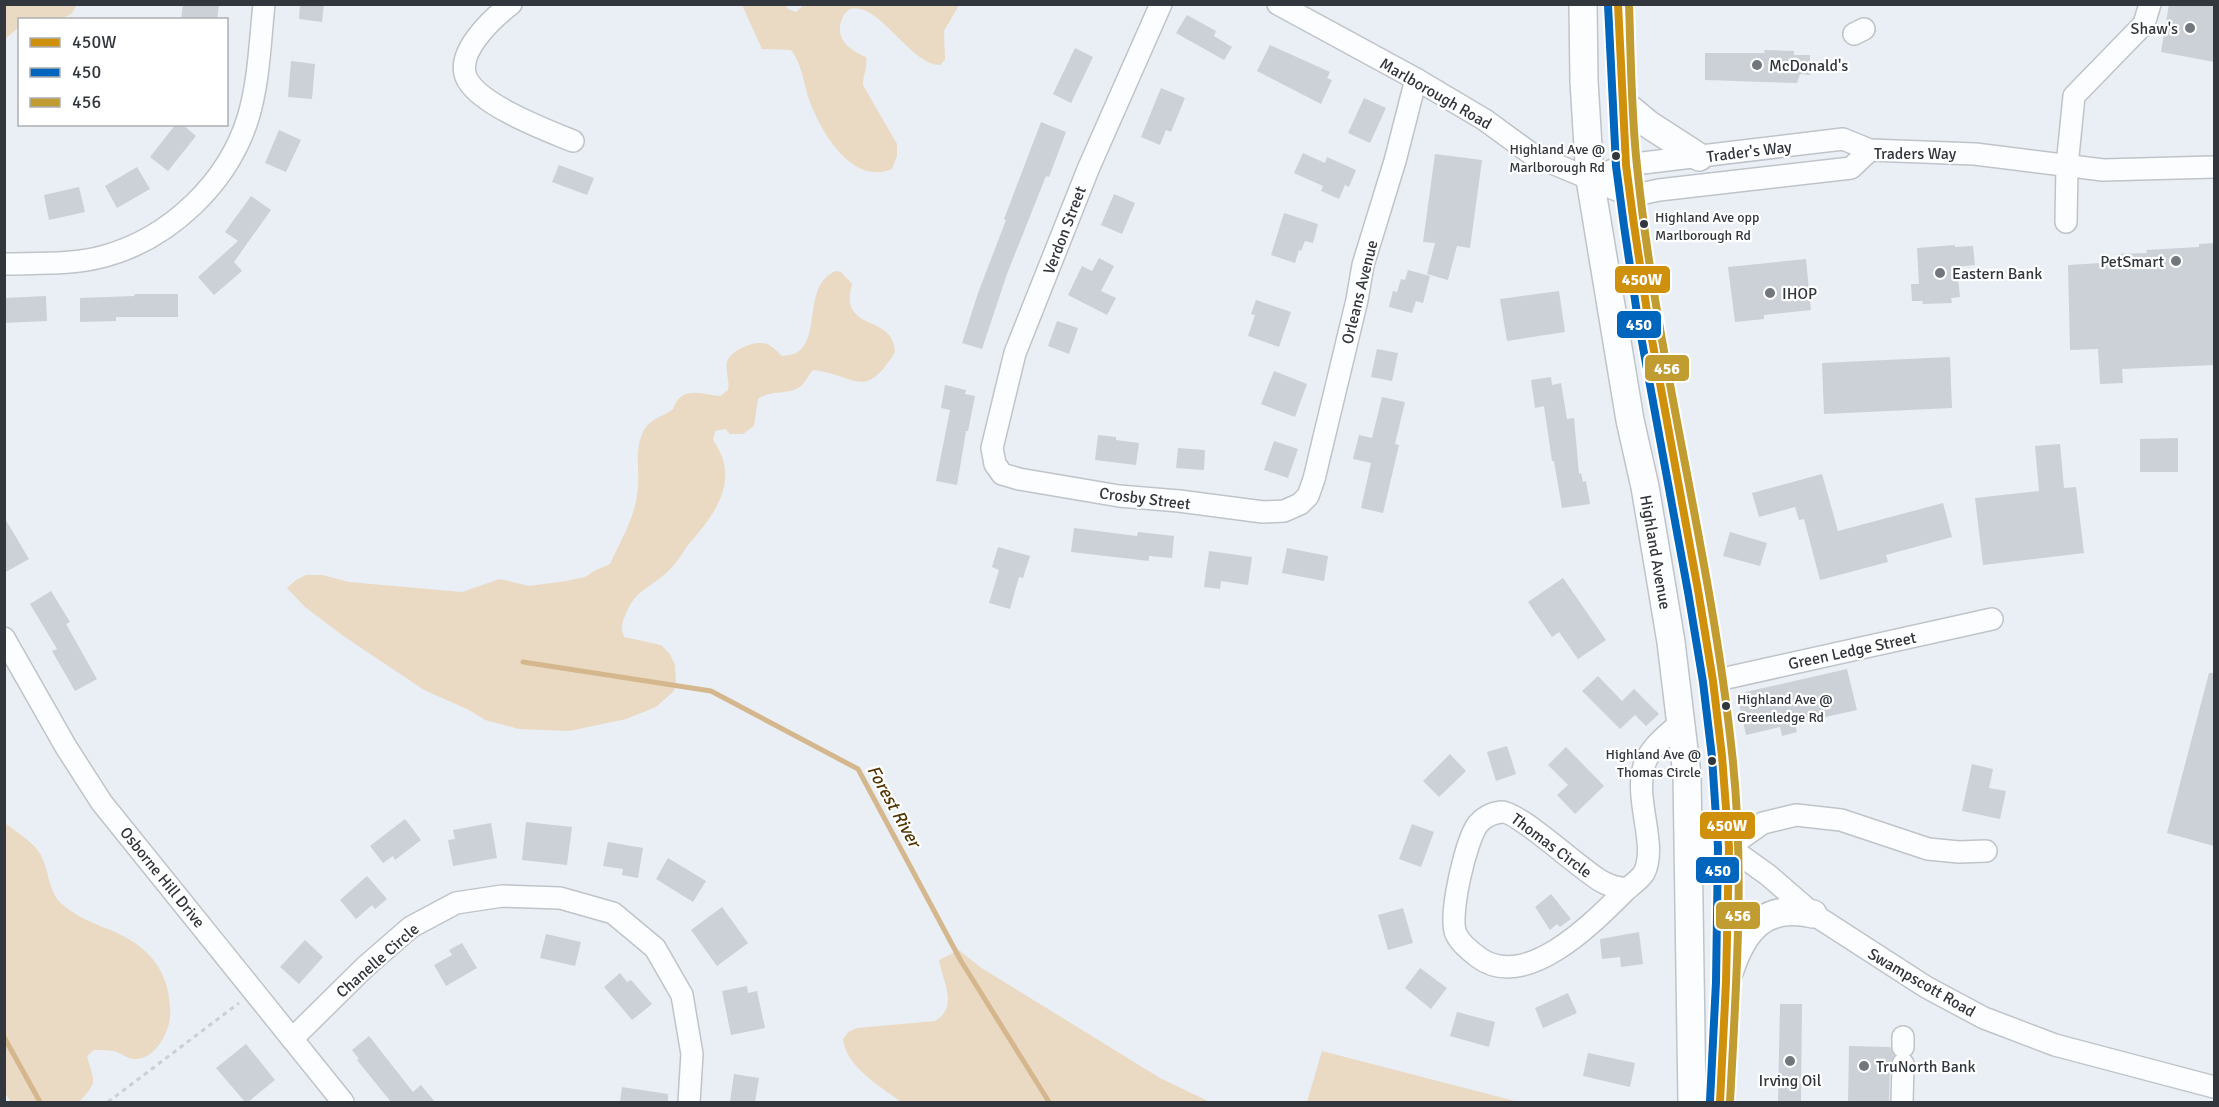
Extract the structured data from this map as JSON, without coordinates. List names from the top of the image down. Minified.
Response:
{"streets":{"main road":["Highland Avenue"],"street":["Marlborough Road","Trader's Way","Traders Way","Verdon Street","Orleans Avenue","Crosby Street","Green Ledge Street","Thomas Circle","Osborne Hill Drive","Chanelle Circle","Swampscott Road"]},"crossings":[["Marlborough Road","Orleans Avenue"],["Marlborough Road","Highland Avenue"],["Trader's Way","Traders Way"],["Trader's Way","Highland Avenue"],["Traders Way","Highland Avenue"],["Verdon Street","Crosby Street"],["Orleans Avenue","Crosby Street"],["Highland Avenue","Green Ledge Street"],["Highland Avenue","Thomas Circle"],["Highland Avenue","Swampscott Road"],["Osborne Hill Drive","Chanelle Circle"]],"water":["Forest River"],"places":["Shaw's","McDonald's","Highland Ave @ Marlborough Rd","Highland Ave opp Marlborough Rd","PetSmart","Eastern Bank","IHOP","Highland Ave @ Greenledge Rd","Highland Ave @ Thomas Circle","Irving Oil","TruNorth Bank"],"lines":["transit line 450W","transit line 456","transit line 450"],"legend":["450W","450","456"]}
